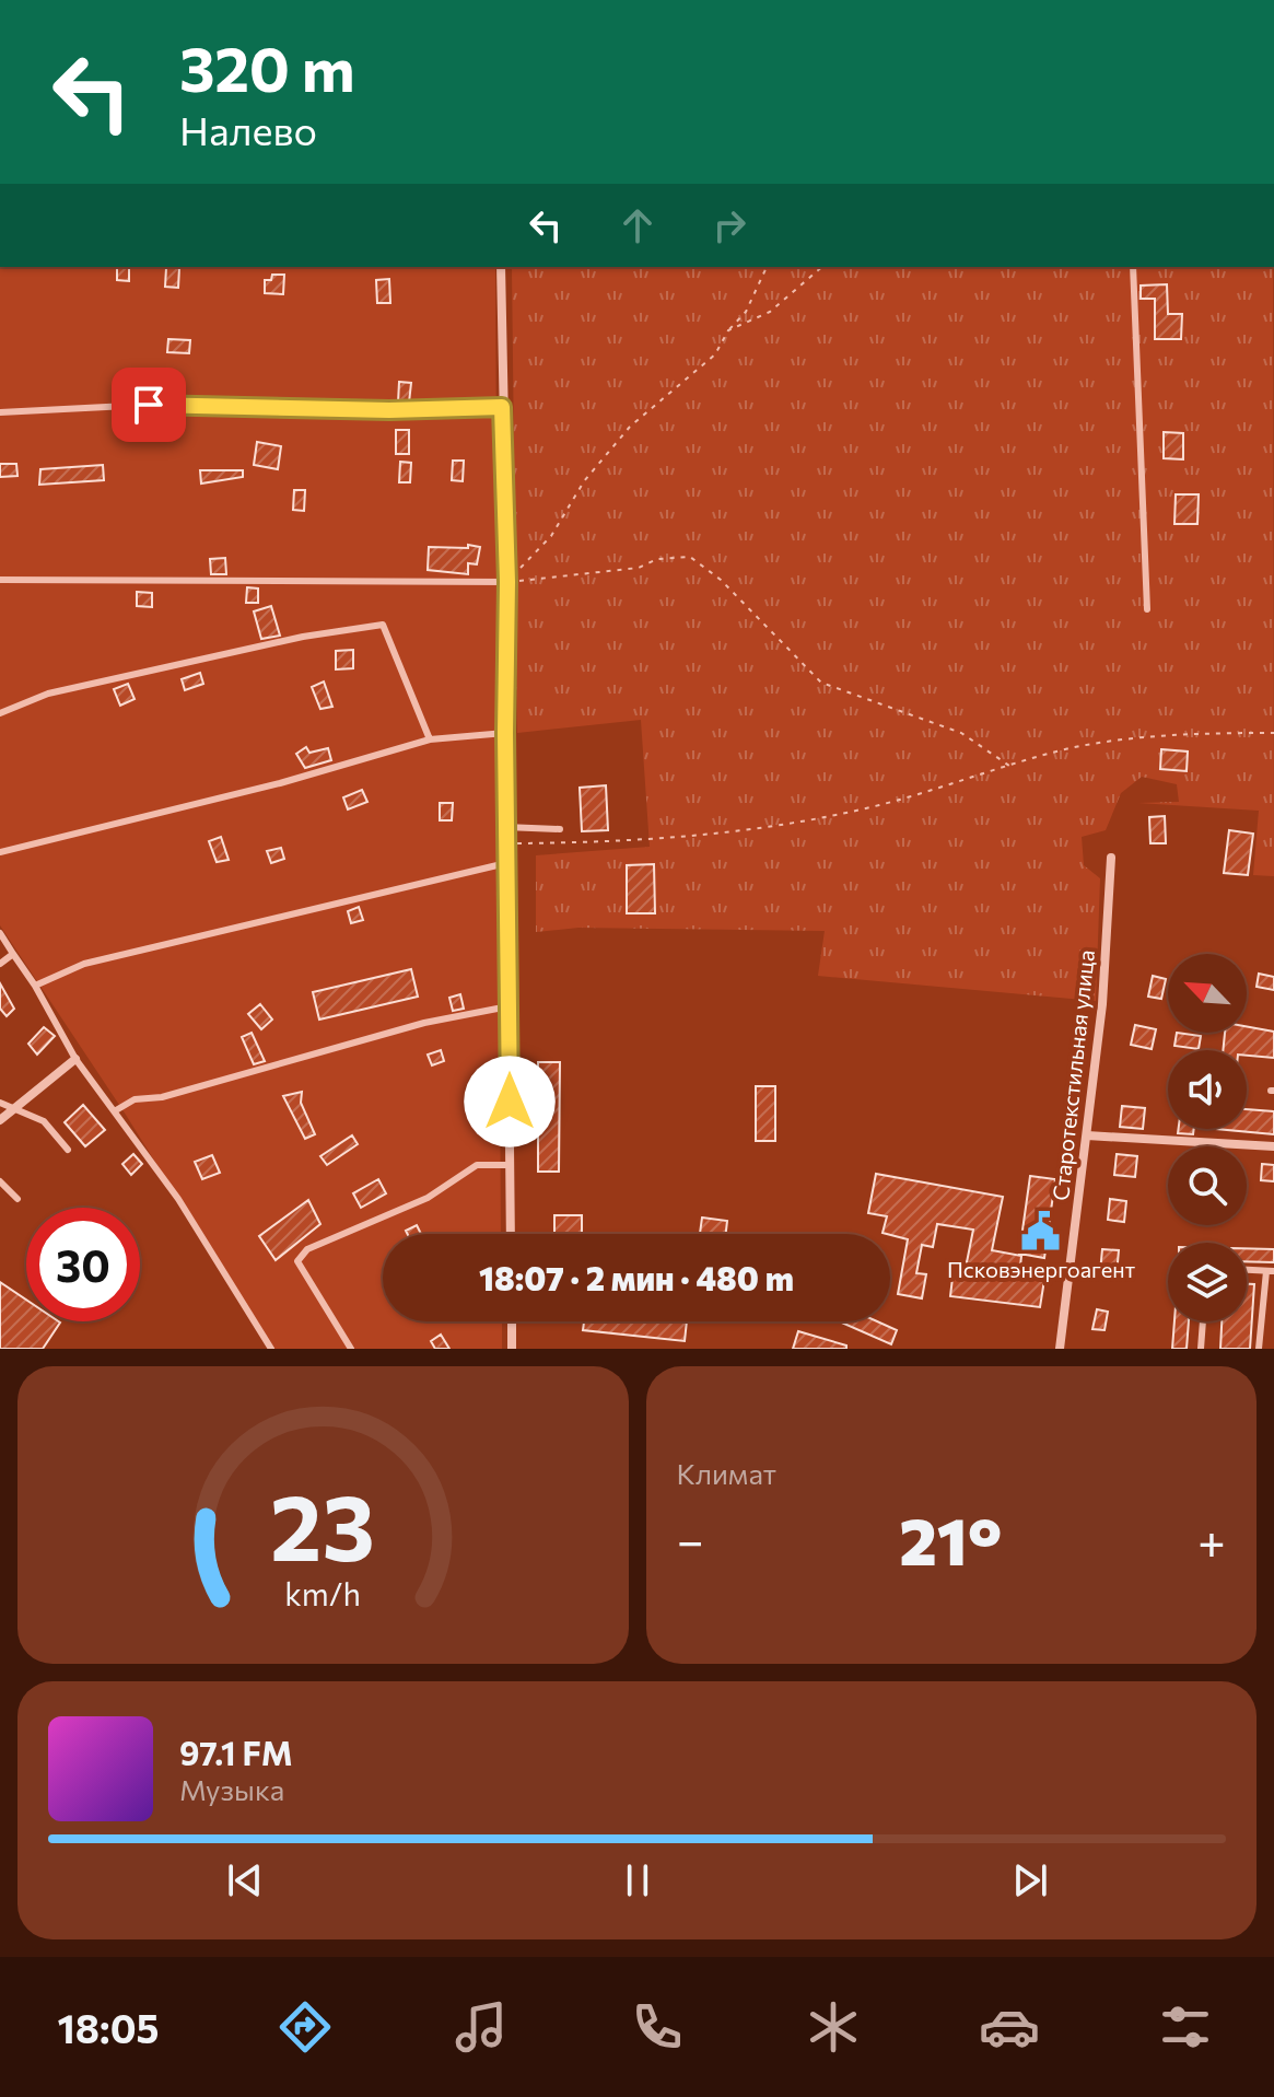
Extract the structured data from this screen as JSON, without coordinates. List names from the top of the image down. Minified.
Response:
{"streets":{"street":["Старотекстильная улица"]},"places":{"public building":["Псковэнергоагент"]},"north":"top left","page":{"turn":["320 m","Налево"],"limit":"30","trip":"18:07 · 2 мин · 480 m","tile":"Климат","heat":["−","21°","+"],"song":["97.1 FM","Музыка"],"tabs":"18:05","gauge":["23","km/h"]}}
